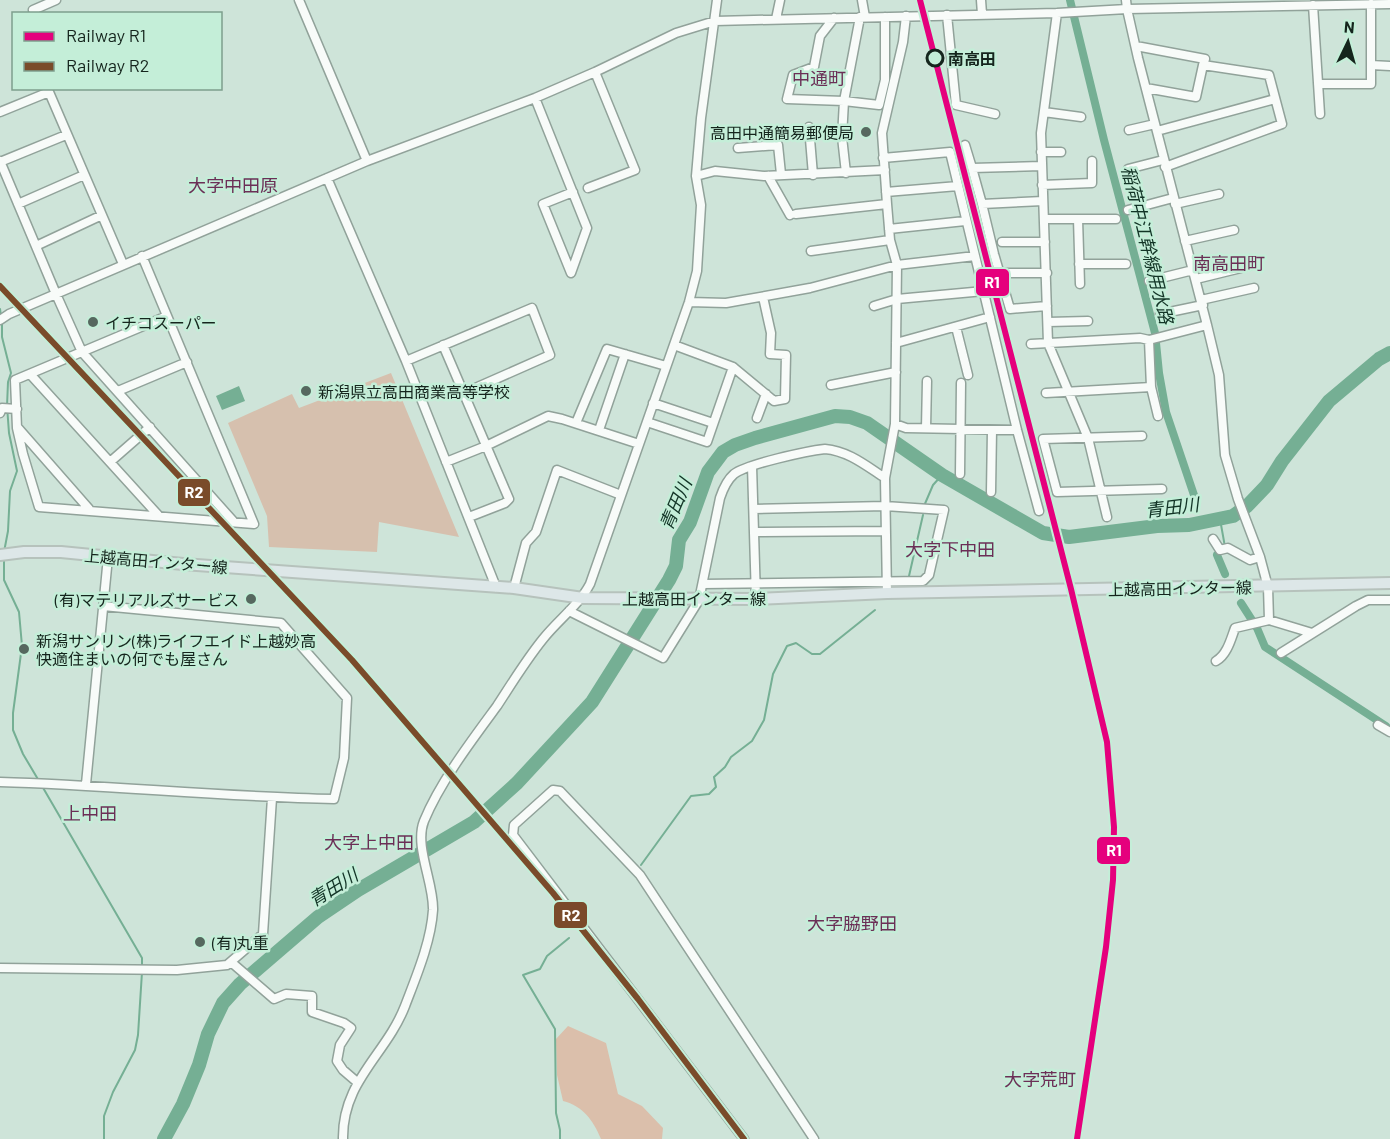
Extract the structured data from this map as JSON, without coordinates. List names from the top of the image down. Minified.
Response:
{"streets":{"main road":["上越高田インター線"]},"districts":["中通町","大字中田原","南高田町","大字下中田","上中田","大字上中田","大字脇野田","大字荒町"],"water":["稲荷中江幹線用水路","青田川"],"places":["南高田","高田中通簡易郵便局","イチコスーパー","新潟県立高田商業高等学校","(有)マテリアルズサービス","新潟サンリン(株)ライフエイド上越妙高 快適住まいの何でも屋さん","(有)丸重"],"lines":["rail line R1","rail line R2"],"legend":["Railway R1","Railway R2"],"north":"top"}
